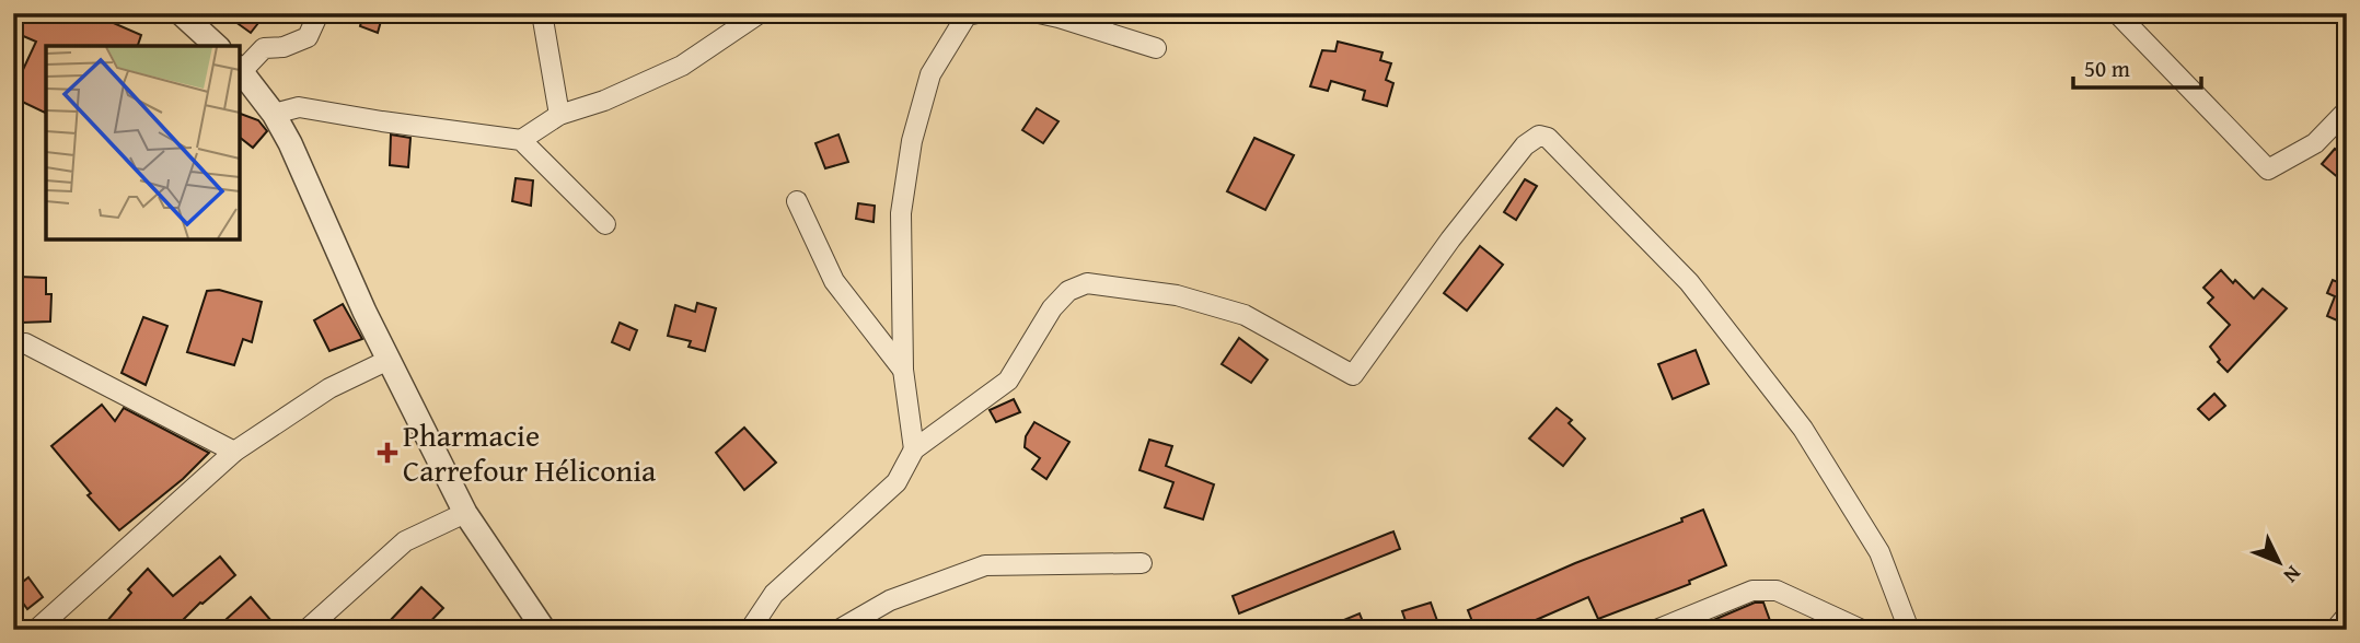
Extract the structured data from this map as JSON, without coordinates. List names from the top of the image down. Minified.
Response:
{"places":{"health":["Pharmacie Carrefour Héliconia"]},"scale_bar":"50 m","north":"bottom right"}
